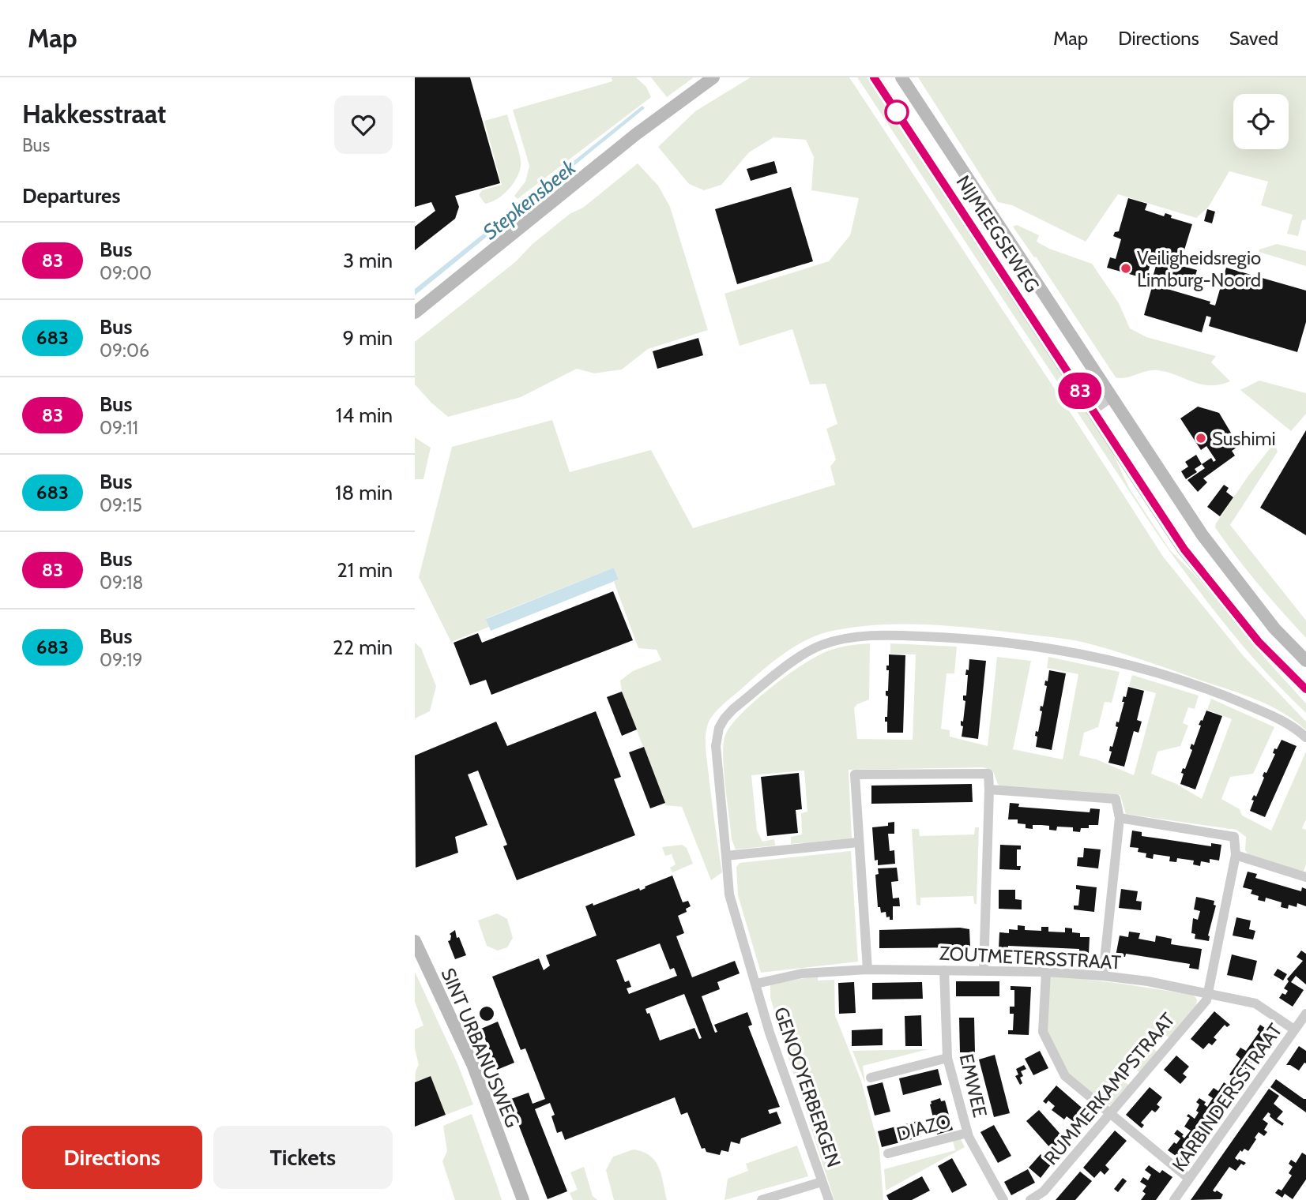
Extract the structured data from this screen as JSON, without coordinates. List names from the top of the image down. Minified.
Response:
{"streets":{"main road":["NIJMEEGSEWEG","SINT URBANUSWEG"],"street":["ZOUTMETERSSTRAAT","EMWEE","GENOOYERBERGEN","RUMMERKAMPSTRAAT","KARBINDERSSTRAAT","DIAZO"]},"crossings":[["ZOUTMETERSSTRAAT","EMWEE"],["ZOUTMETERSSTRAAT","GENOOYERBERGEN"],["ZOUTMETERSSTRAAT","RUMMERKAMPSTRAAT"],["ZOUTMETERSSTRAAT","KARBINDERSSTRAAT"],["EMWEE","DIAZO"]],"water":["Stepkensbeek"],"places":["Veiligheidsregio Limburg-Noord","Sushimi"],"lines":["bus line 83"],"page":{"header":"Map","nav":["Map","Directions","Saved"],"heading":[["Hakkesstraat","Bus"],"Departures"],"on_map":"83","list":[{"mark":"83","name":"Bus","note":"09:00","value":"3 min"},{"mark":"683","name":"Bus","note":"09:06","value":"9 min"},{"mark":"83","name":"Bus","note":"09:11","value":"14 min"},{"mark":"683","name":"Bus","note":"09:15","value":"18 min"},{"mark":"83","name":"Bus","note":"09:18","value":"21 min"},{"mark":"683","name":"Bus","note":"09:19","value":"22 min"}],"buttons":["Directions","Tickets"]}}
